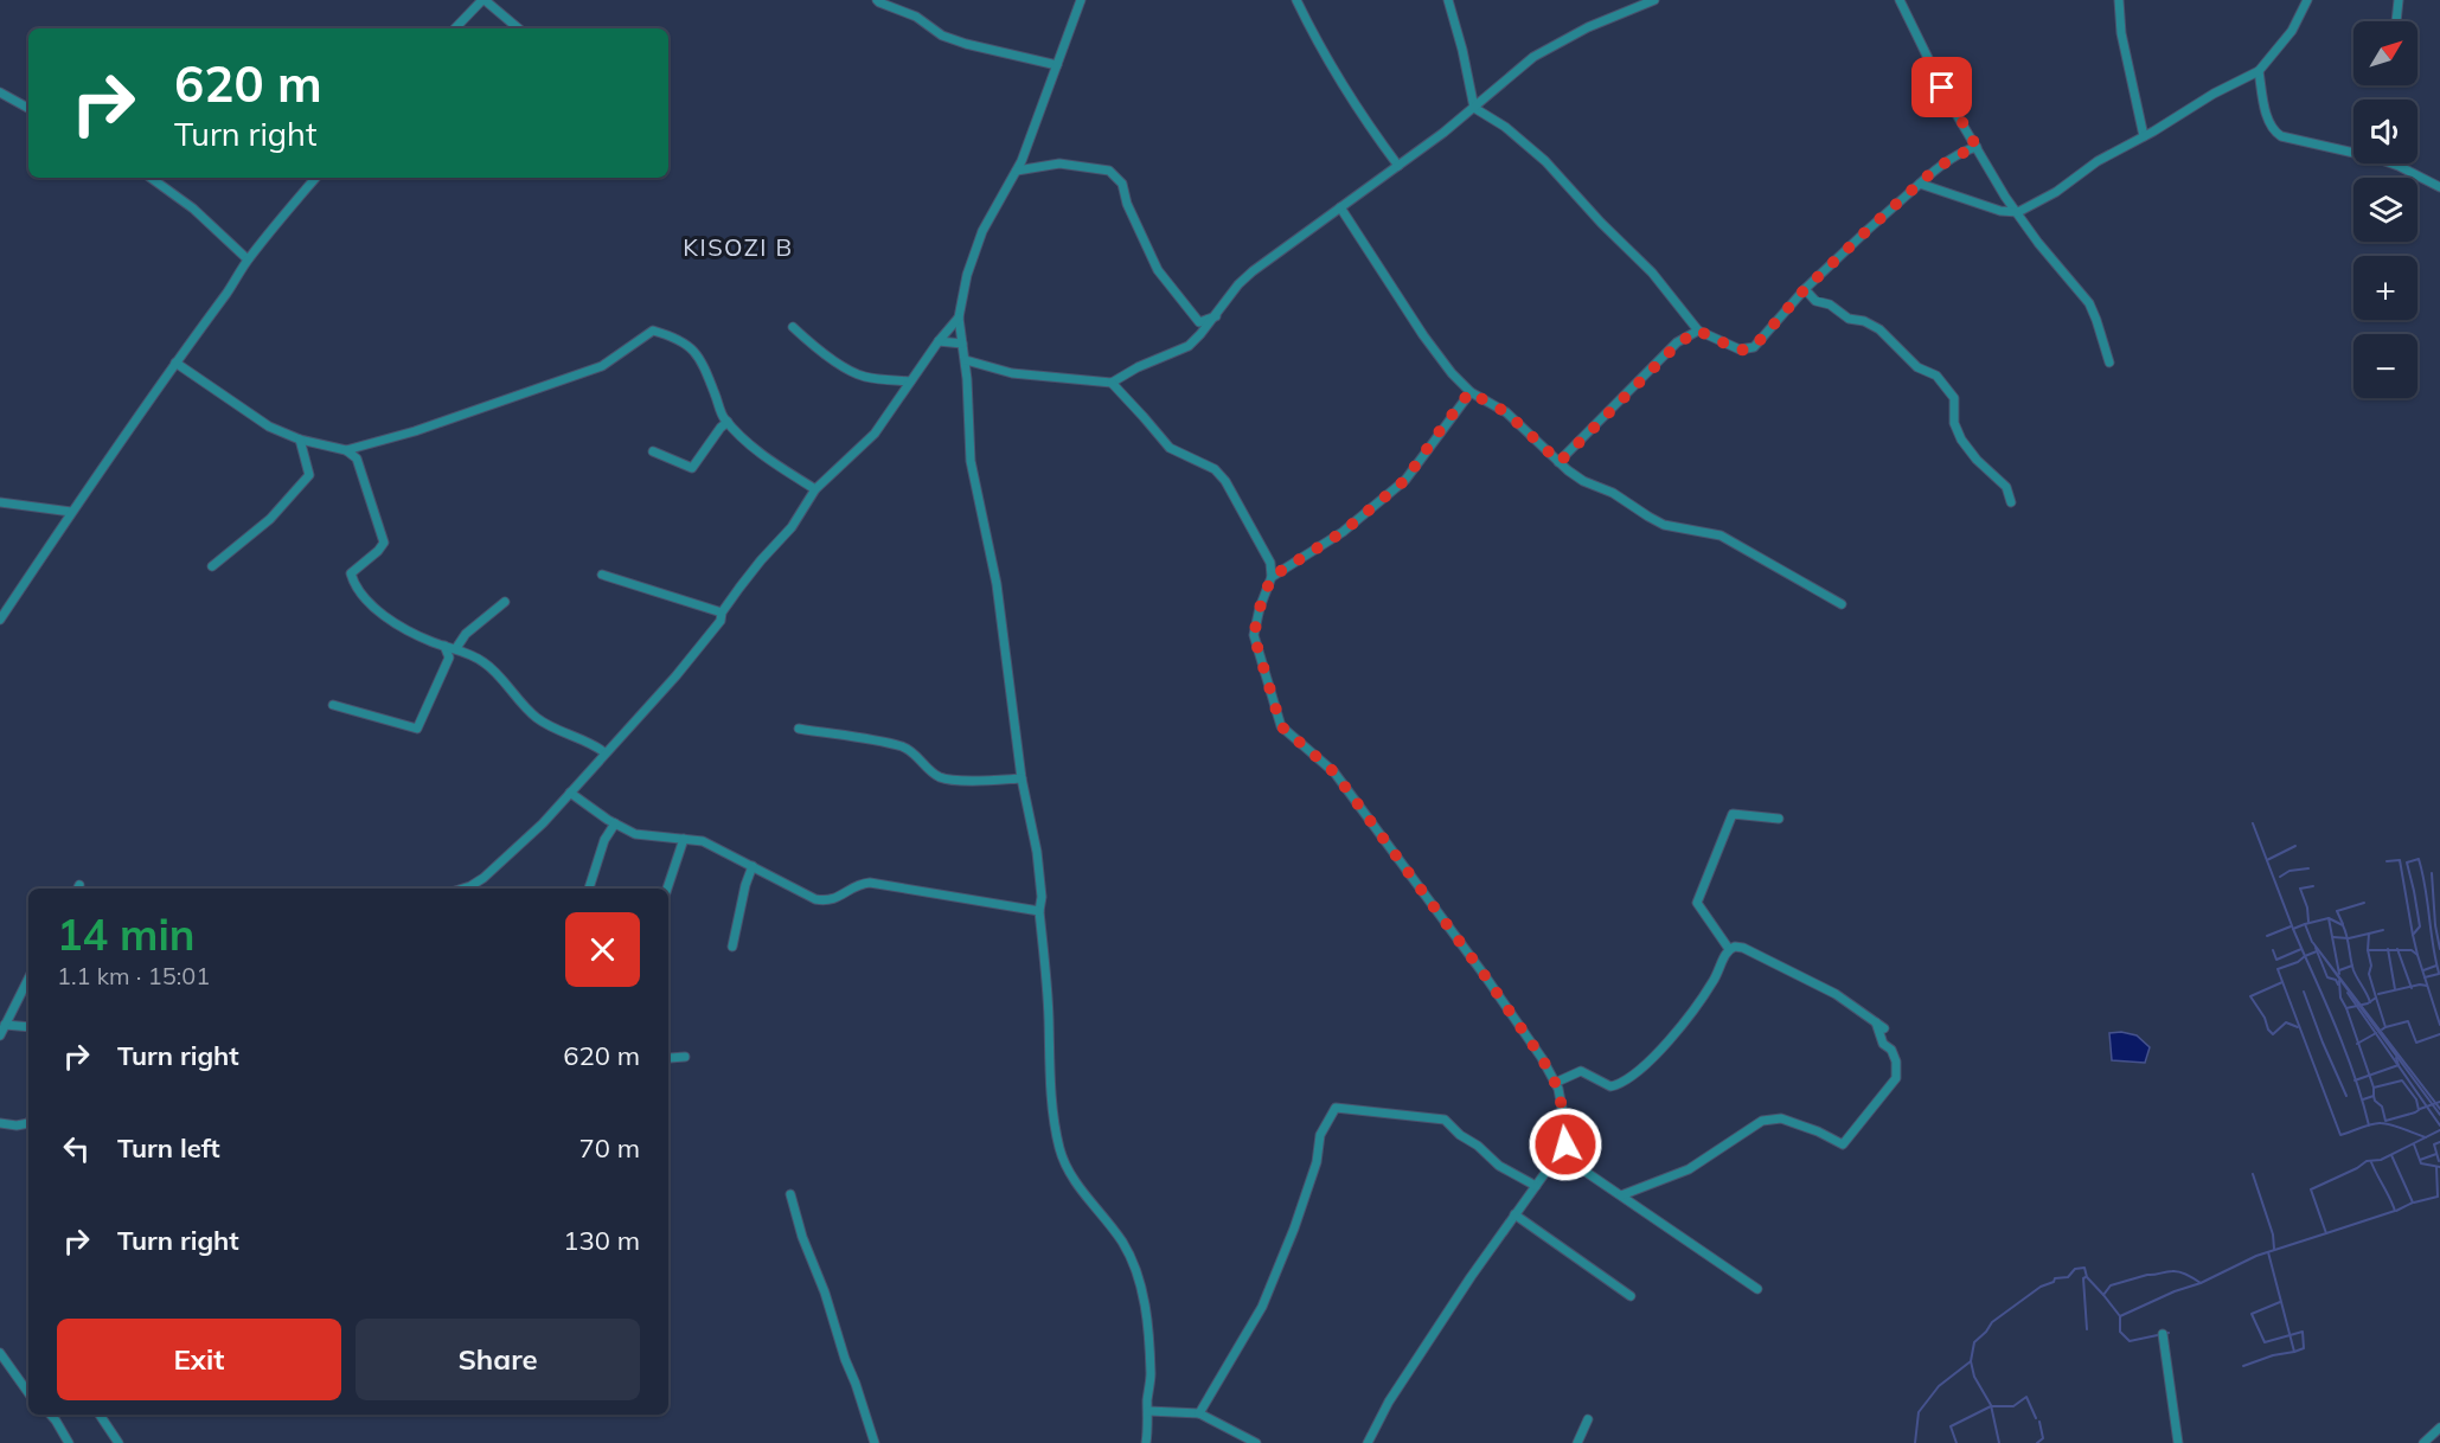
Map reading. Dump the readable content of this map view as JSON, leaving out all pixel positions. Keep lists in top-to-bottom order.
{
  "districts": ["KISOZI B"],
  "north": "top right",
  "page": {
    "map_buttons": ["+", "−"],
    "turn": ["620 m", "Turn right"],
    "heading": ["14 min", "1.1 km · 15:01"],
    "list": [
      {
        "name": "Turn right",
        "value": "620 m"
      },
      {
        "name": "Turn left",
        "value": "70 m"
      },
      {
        "name": "Turn right",
        "value": "130 m"
      }
    ],
    "buttons": ["Exit", "Share"]
  }
}
